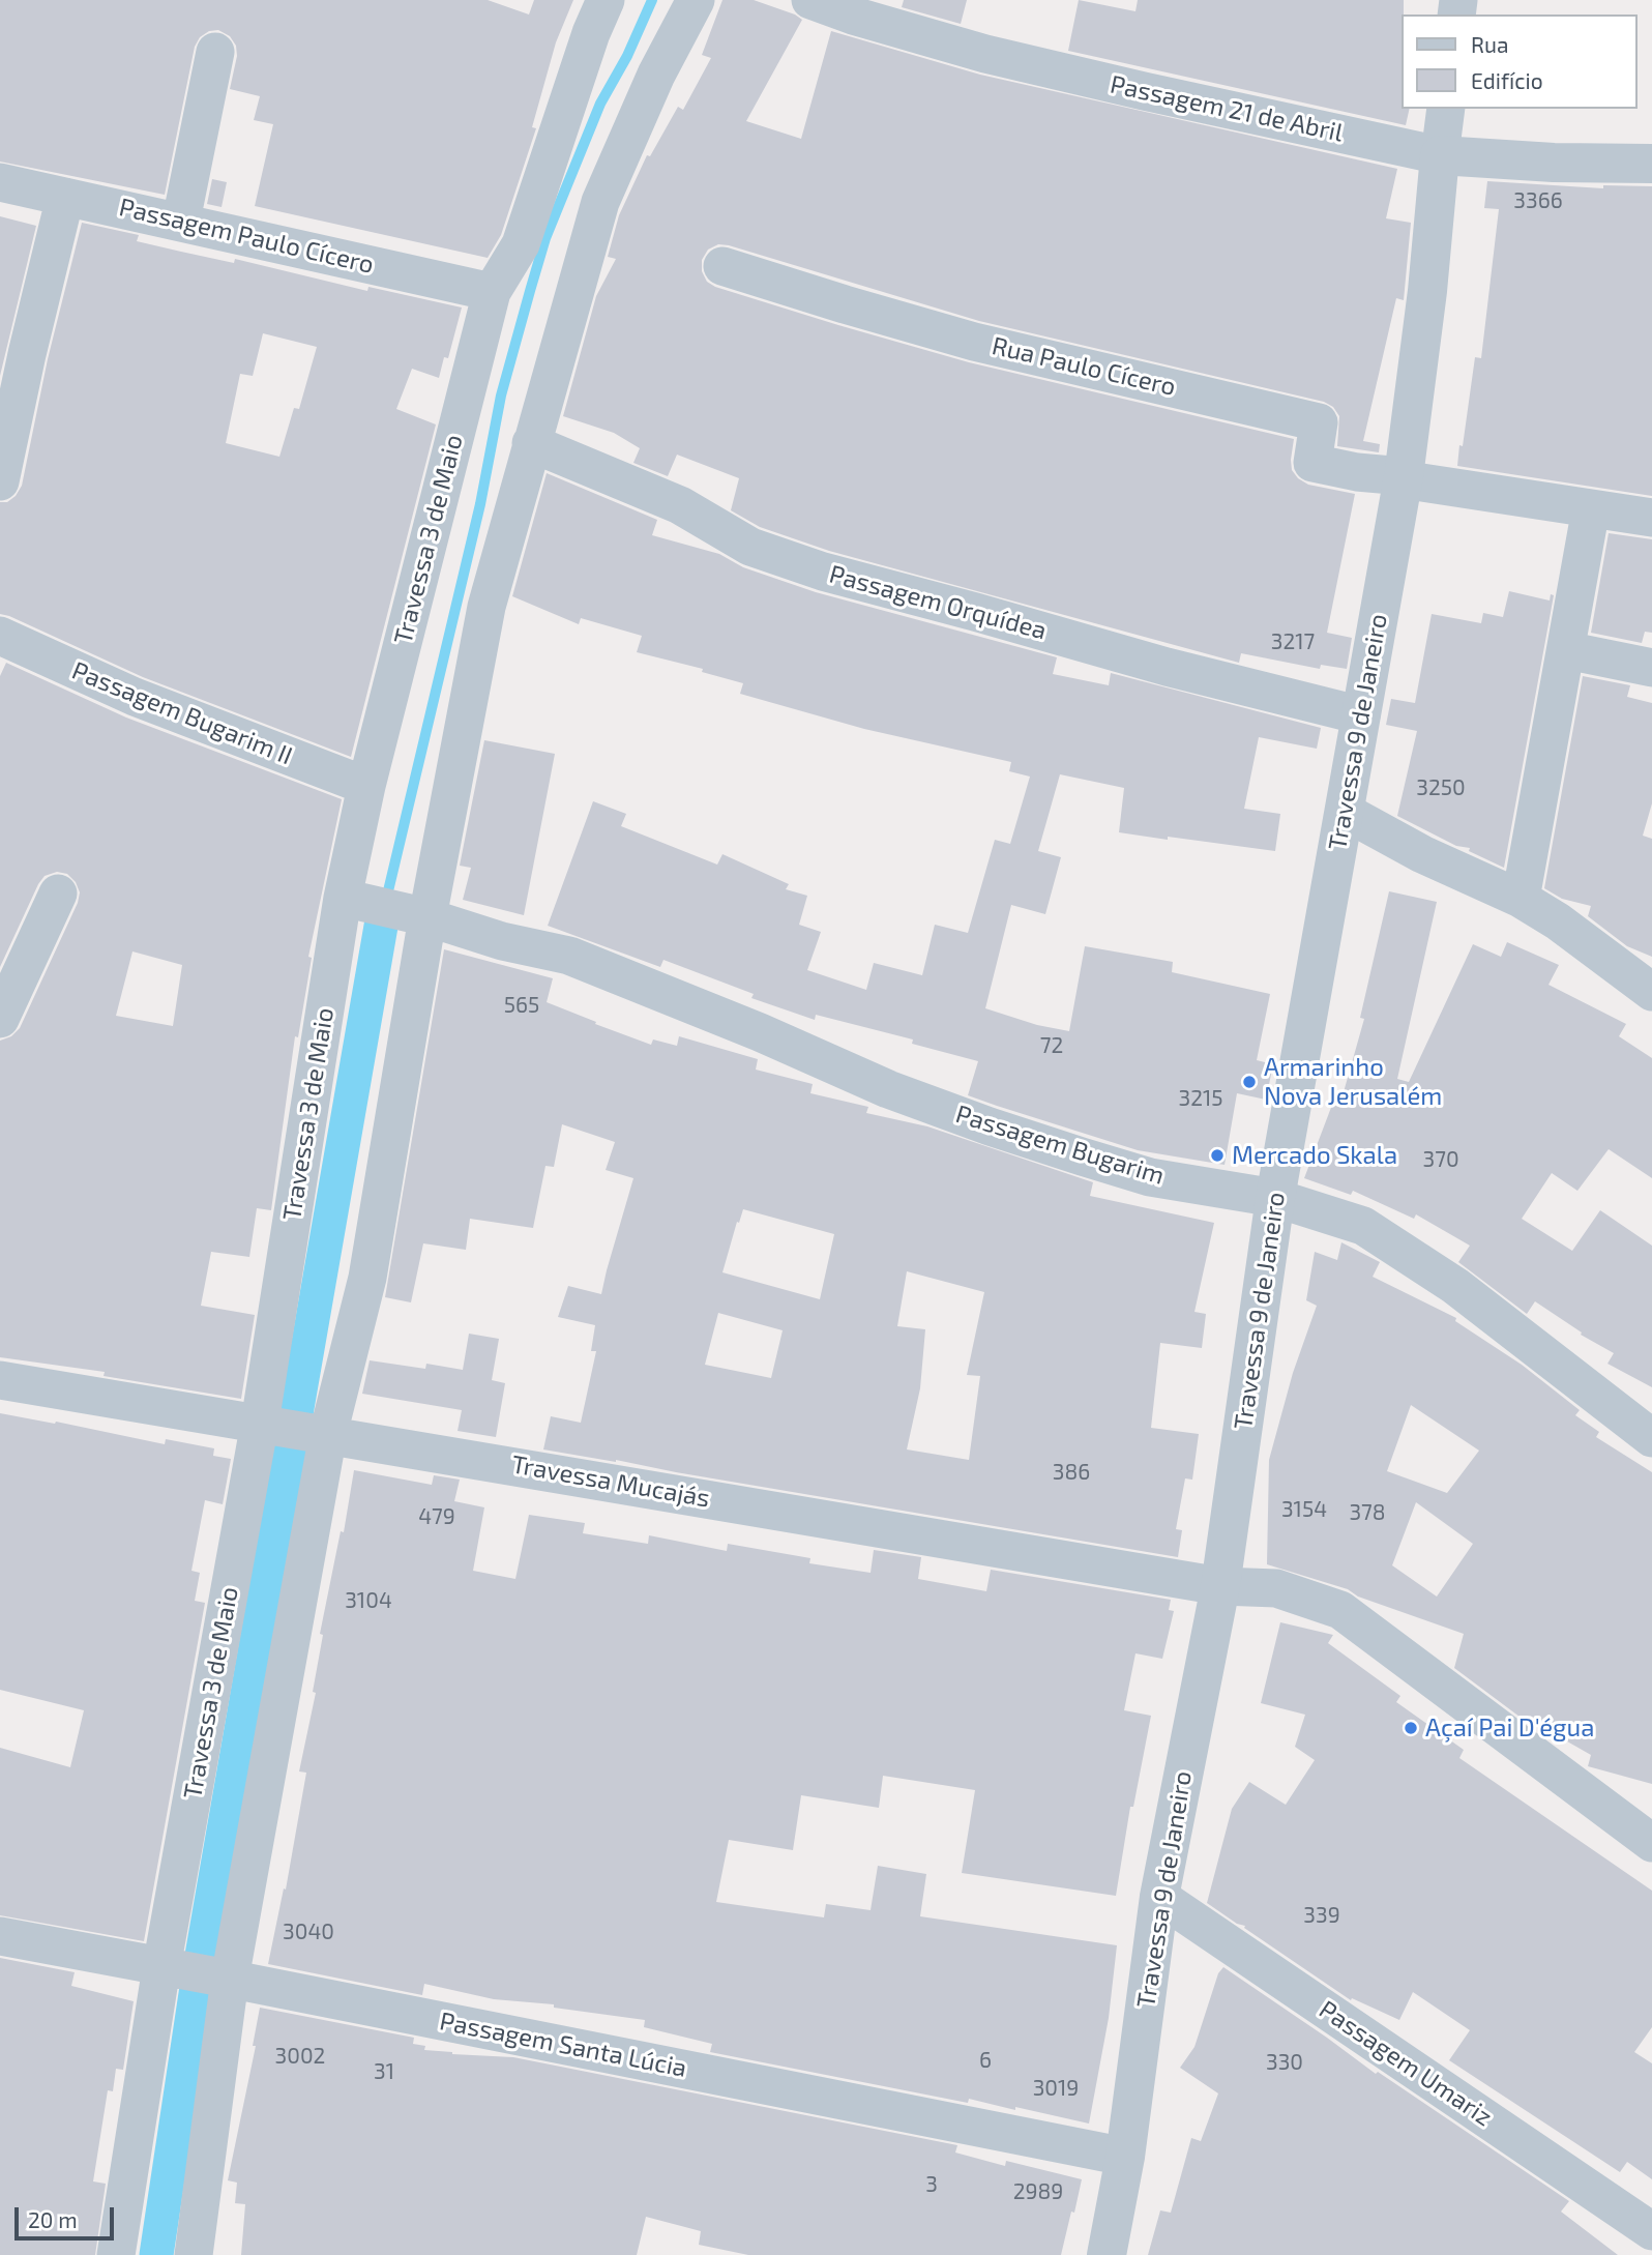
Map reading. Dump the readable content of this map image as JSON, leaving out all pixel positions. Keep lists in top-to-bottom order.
{
  "streets": {
    "street": [
      "Passagem 21 de Abril",
      "Passagem Paulo Cícero",
      "Rua Paulo Cícero",
      "Travessa 3 de Maio",
      "Passagem Orquídea",
      "Passagem Bugarim II",
      "Travessa 9 de Janeiro",
      "Passagem Bugarim",
      "Travessa Mucajás",
      "Passagem Santa Lúcia",
      "Passagem Umariz"
    ]
  },
  "crossings": [
    ["Passagem 21 de Abril", "Travessa 9 de Janeiro"],
    ["Passagem Paulo Cícero", "Travessa 3 de Maio"],
    ["Rua Paulo Cícero", "Travessa 9 de Janeiro"],
    ["Travessa 3 de Maio", "Passagem Bugarim II"],
    ["Travessa 3 de Maio", "Passagem Bugarim"],
    ["Travessa 3 de Maio", "Travessa Mucajás"],
    ["Travessa 3 de Maio", "Passagem Santa Lúcia"],
    ["Passagem Orquídea", "Travessa 9 de Janeiro"],
    ["Travessa 9 de Janeiro", "Passagem Bugarim"],
    ["Travessa 9 de Janeiro", "Travessa Mucajás"],
    ["Travessa 9 de Janeiro", "Passagem Santa Lúcia"],
    ["Travessa 9 de Janeiro", "Passagem Umariz"]
  ],
  "places": ["Armarinho Nova Jerusalém", "Mercado Skala", "Açaí Pai D'égua"],
  "house_numbers": [
    "3366",
    "3217",
    "3250",
    "565",
    "72",
    "3215",
    "370",
    "386",
    "3154",
    "378",
    "479",
    "3104",
    "339",
    "3040",
    "3002",
    "6",
    "330",
    "31",
    "3019",
    "3",
    "2989"
  ],
  "legend": ["Rua", "Edifício"],
  "scale_bar": "20 m"
}
